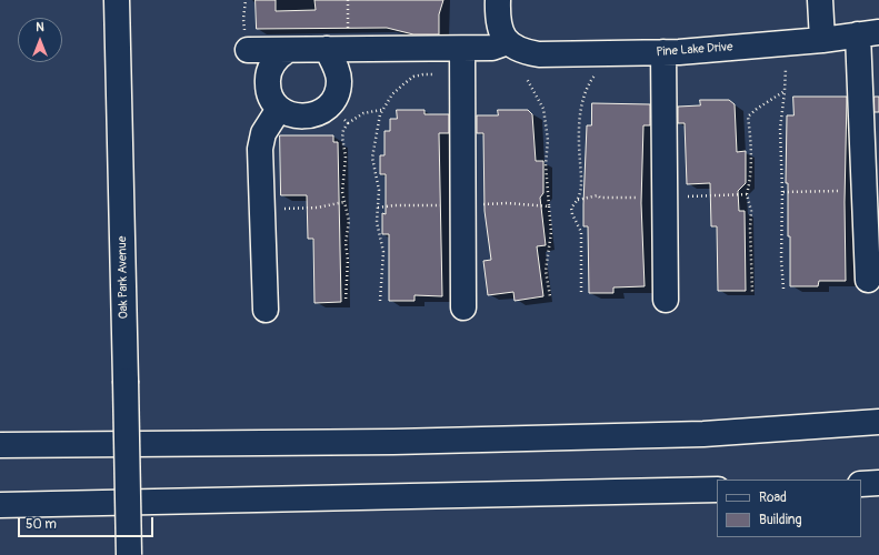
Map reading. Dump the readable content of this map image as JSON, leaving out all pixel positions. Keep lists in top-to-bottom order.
{
  "streets": {
    "main road": ["Pine Lake Drive", "Oak Park Avenue"]
  },
  "legend": ["Road", "Building"],
  "scale_bar": "50 m",
  "north": "top"
}
